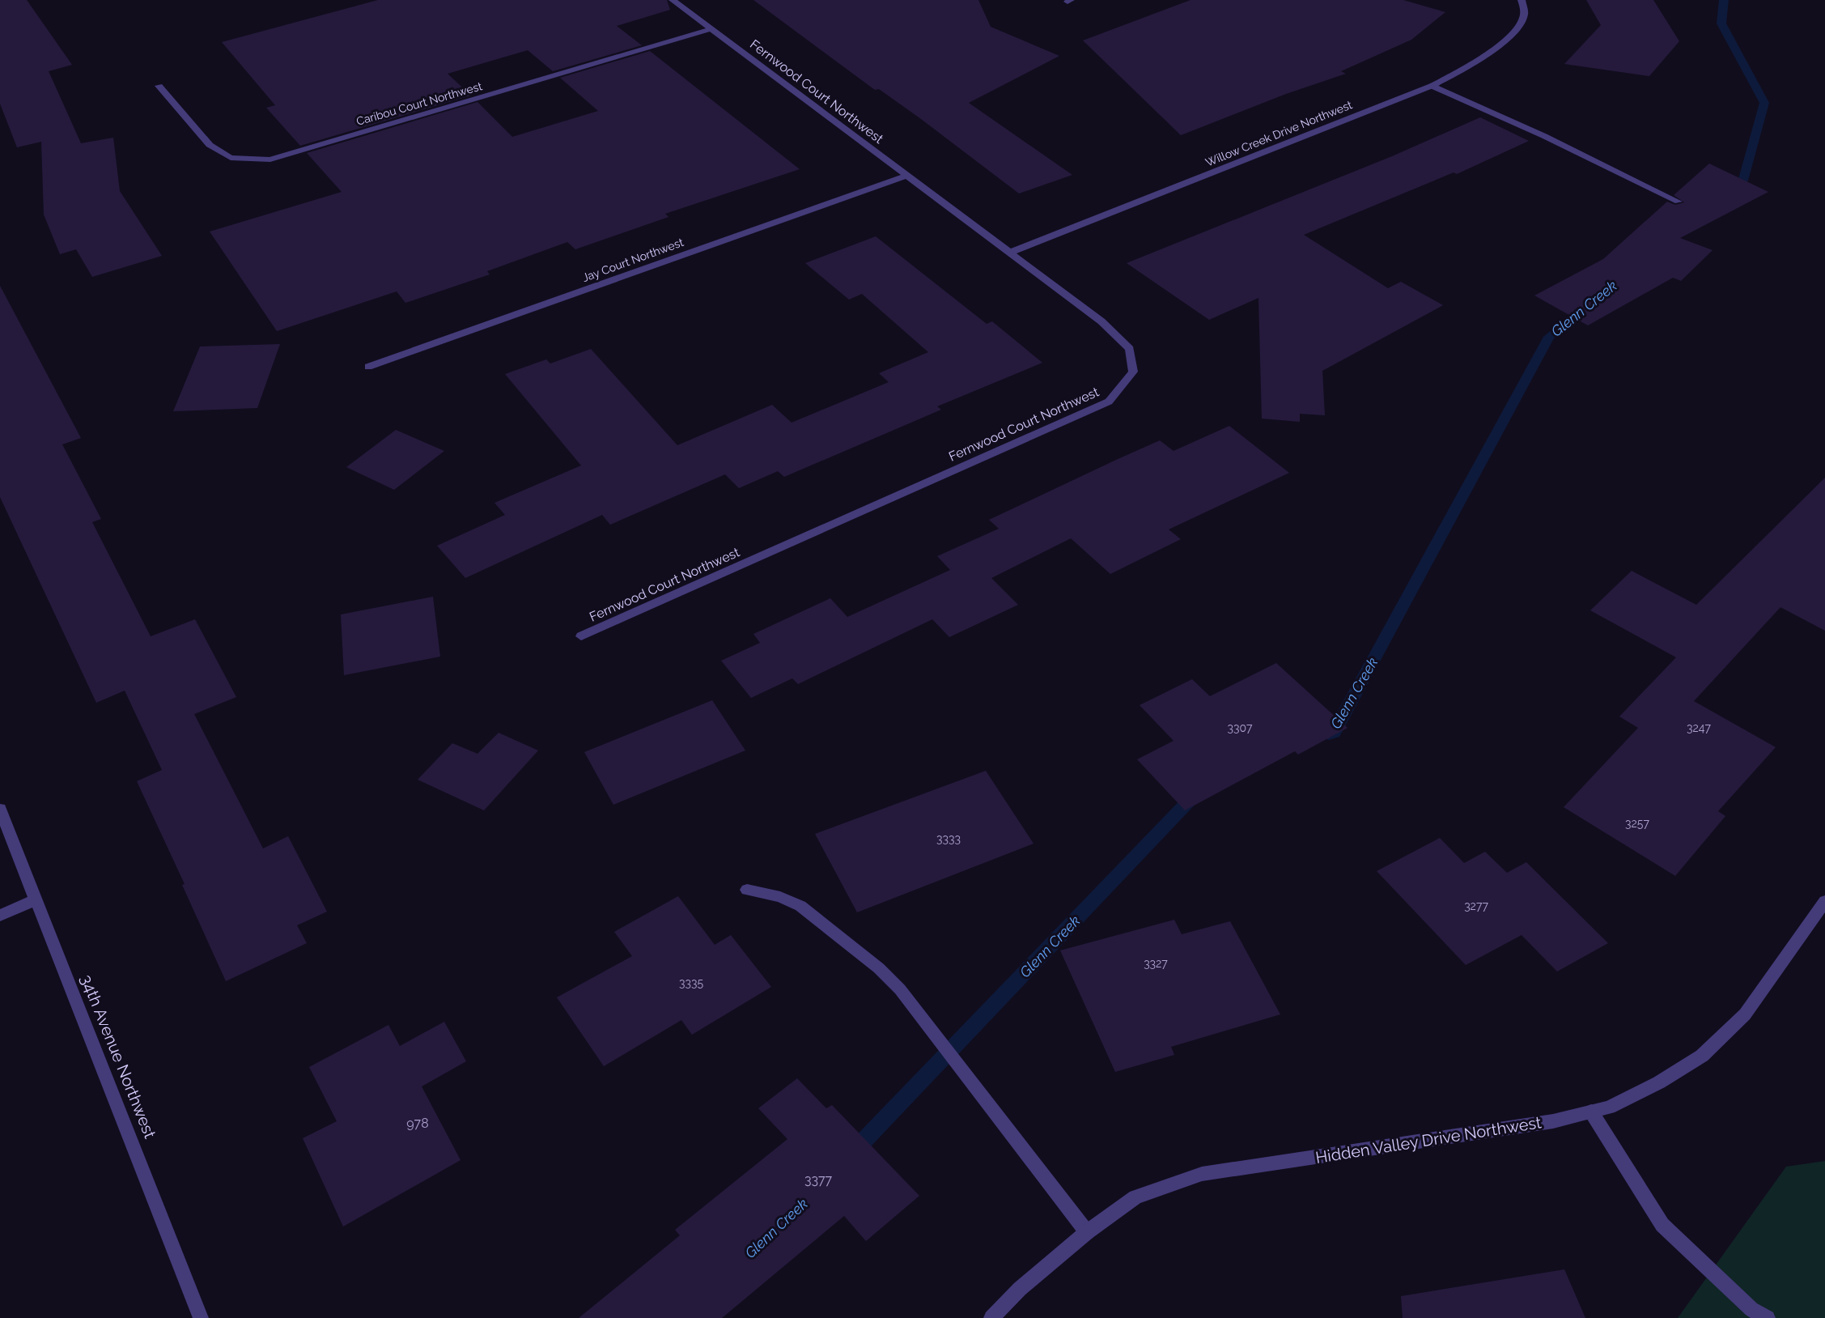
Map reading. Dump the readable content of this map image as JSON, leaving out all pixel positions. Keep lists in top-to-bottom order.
{
  "streets": {
    "street": [
      "Fernwood Court Northwest",
      "Caribou Court Northwest",
      "Willow Creek Drive Northwest",
      "Jay Court Northwest",
      "34th Avenue Northwest",
      "Hidden Valley Drive Northwest"
    ]
  },
  "crossings": [
    ["Fernwood Court Northwest", "Caribou Court Northwest"],
    ["Fernwood Court Northwest", "Willow Creek Drive Northwest"],
    ["Fernwood Court Northwest", "Jay Court Northwest"]
  ],
  "water": ["Glenn Creek"],
  "house_numbers": [
    "3307",
    "3247",
    "3257",
    "3333",
    "3277",
    "3327",
    "3335",
    "978",
    "3377"
  ]
}
